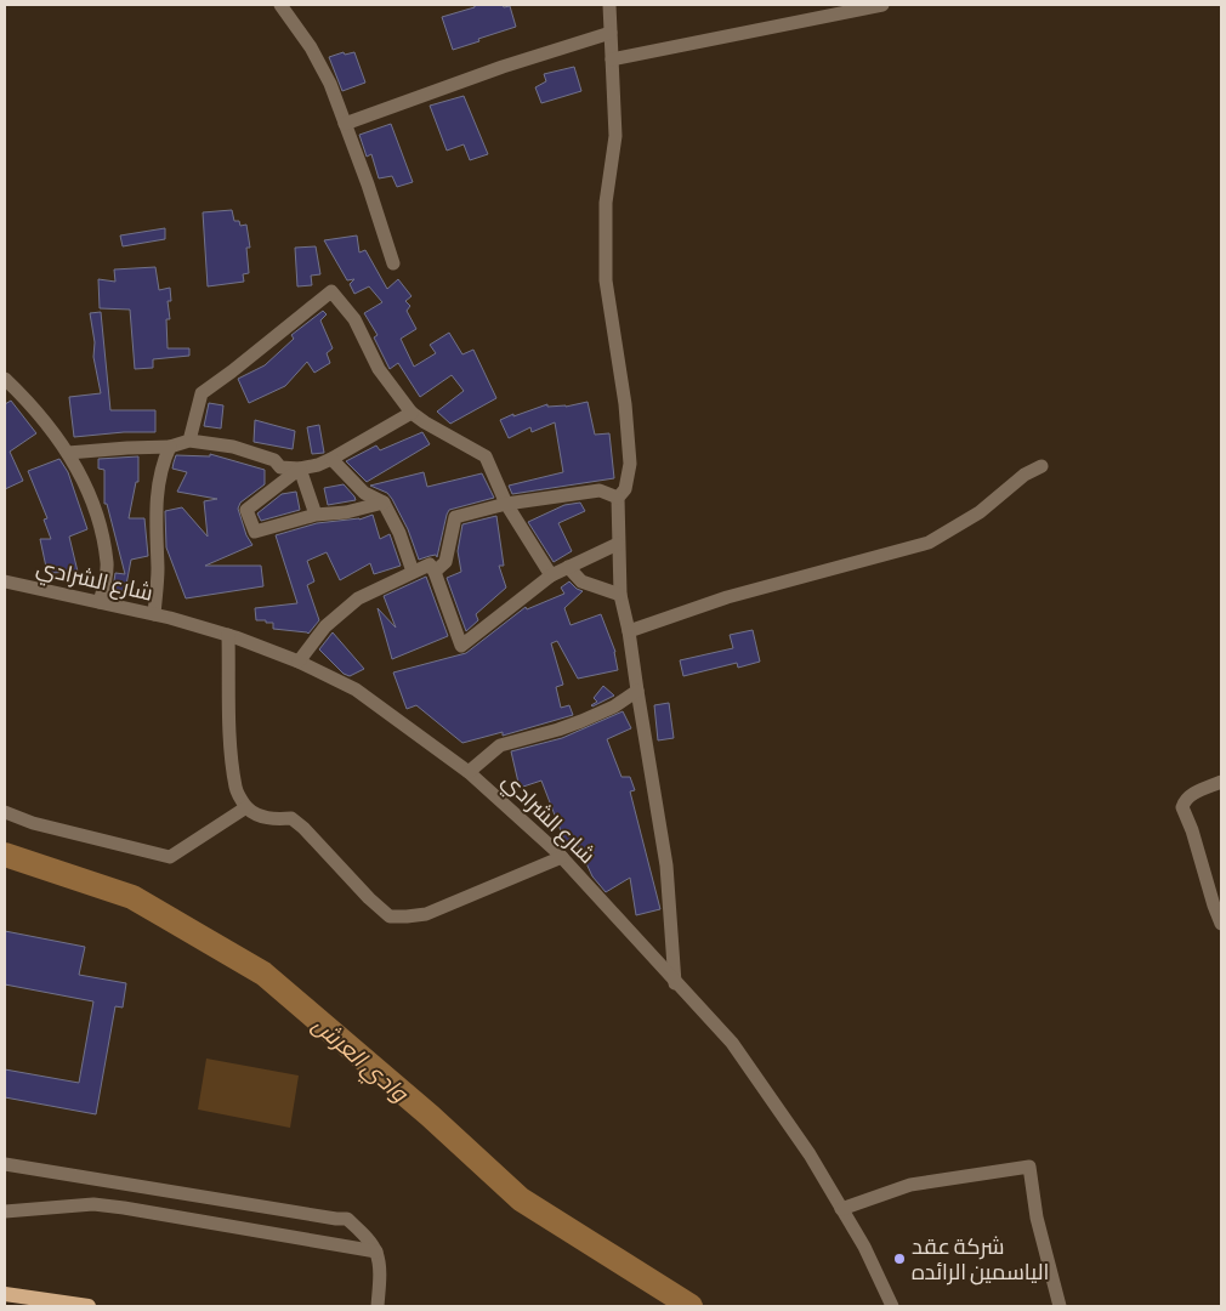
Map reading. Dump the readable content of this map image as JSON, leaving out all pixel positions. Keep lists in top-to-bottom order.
{
  "streets": {
    "street": ["شارع الشرادي"]
  },
  "water": ["وادي العرش"],
  "places": ["شرکة عقد الیاسمین الرائدہ"]
}
